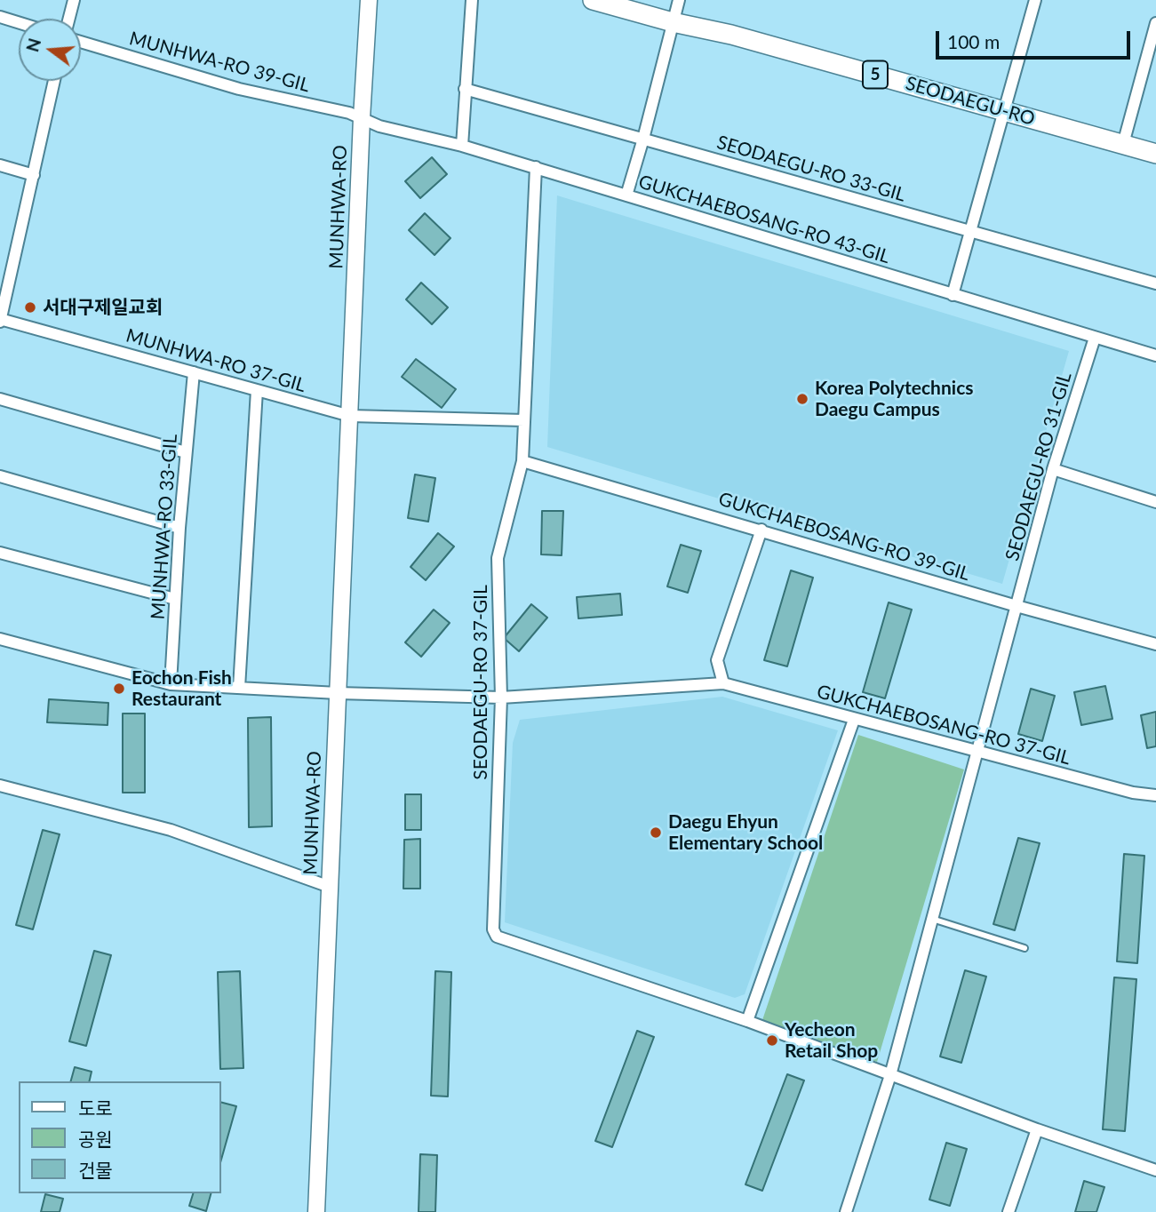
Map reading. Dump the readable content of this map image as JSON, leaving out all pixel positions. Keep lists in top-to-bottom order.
{
  "streets": {
    "main road": ["5", "SEODAEGU-RO", "MUNHWA-RO"],
    "street": [
      "MUNHWA-RO 39-GIL",
      "SEODAEGU-RO 33-GIL",
      "GUKCHAEBOSANG-RO 43-GIL",
      "MUNHWA-RO 37-GIL",
      "SEODAEGU-RO 31-GIL",
      "MUNHWA-RO 33-GIL",
      "GUKCHAEBOSANG-RO 39-GIL",
      "SEODAEGU-RO 37-GIL",
      "GUKCHAEBOSANG-RO 37-GIL"
    ]
  },
  "crossings": [
    ["MUNHWA-RO 39-GIL", "MUNHWA-RO"],
    ["MUNHWA-RO 39-GIL", "GUKCHAEBOSANG-RO 43-GIL"],
    ["MUNHWA-RO", "GUKCHAEBOSANG-RO 43-GIL"],
    ["MUNHWA-RO", "MUNHWA-RO 37-GIL"],
    ["MUNHWA-RO", "GUKCHAEBOSANG-RO 37-GIL"],
    ["GUKCHAEBOSANG-RO 43-GIL", "SEODAEGU-RO 31-GIL"],
    ["GUKCHAEBOSANG-RO 43-GIL", "SEODAEGU-RO 37-GIL"],
    ["MUNHWA-RO 37-GIL", "MUNHWA-RO 33-GIL"],
    ["SEODAEGU-RO 31-GIL", "GUKCHAEBOSANG-RO 39-GIL"],
    ["SEODAEGU-RO 31-GIL", "GUKCHAEBOSANG-RO 37-GIL"],
    ["GUKCHAEBOSANG-RO 39-GIL", "SEODAEGU-RO 37-GIL"],
    ["SEODAEGU-RO 37-GIL", "GUKCHAEBOSANG-RO 37-GIL"]
  ],
  "places": [
    "서대구제일교회",
    "Korea Polytechnics Daegu Campus",
    "Eochon Fish Restaurant",
    "Daegu Ehyun Elementary School",
    "Yecheon Retail Shop"
  ],
  "legend": ["도로", "공원", "건물"],
  "scale_bar": "100 m",
  "north": "left"
}
